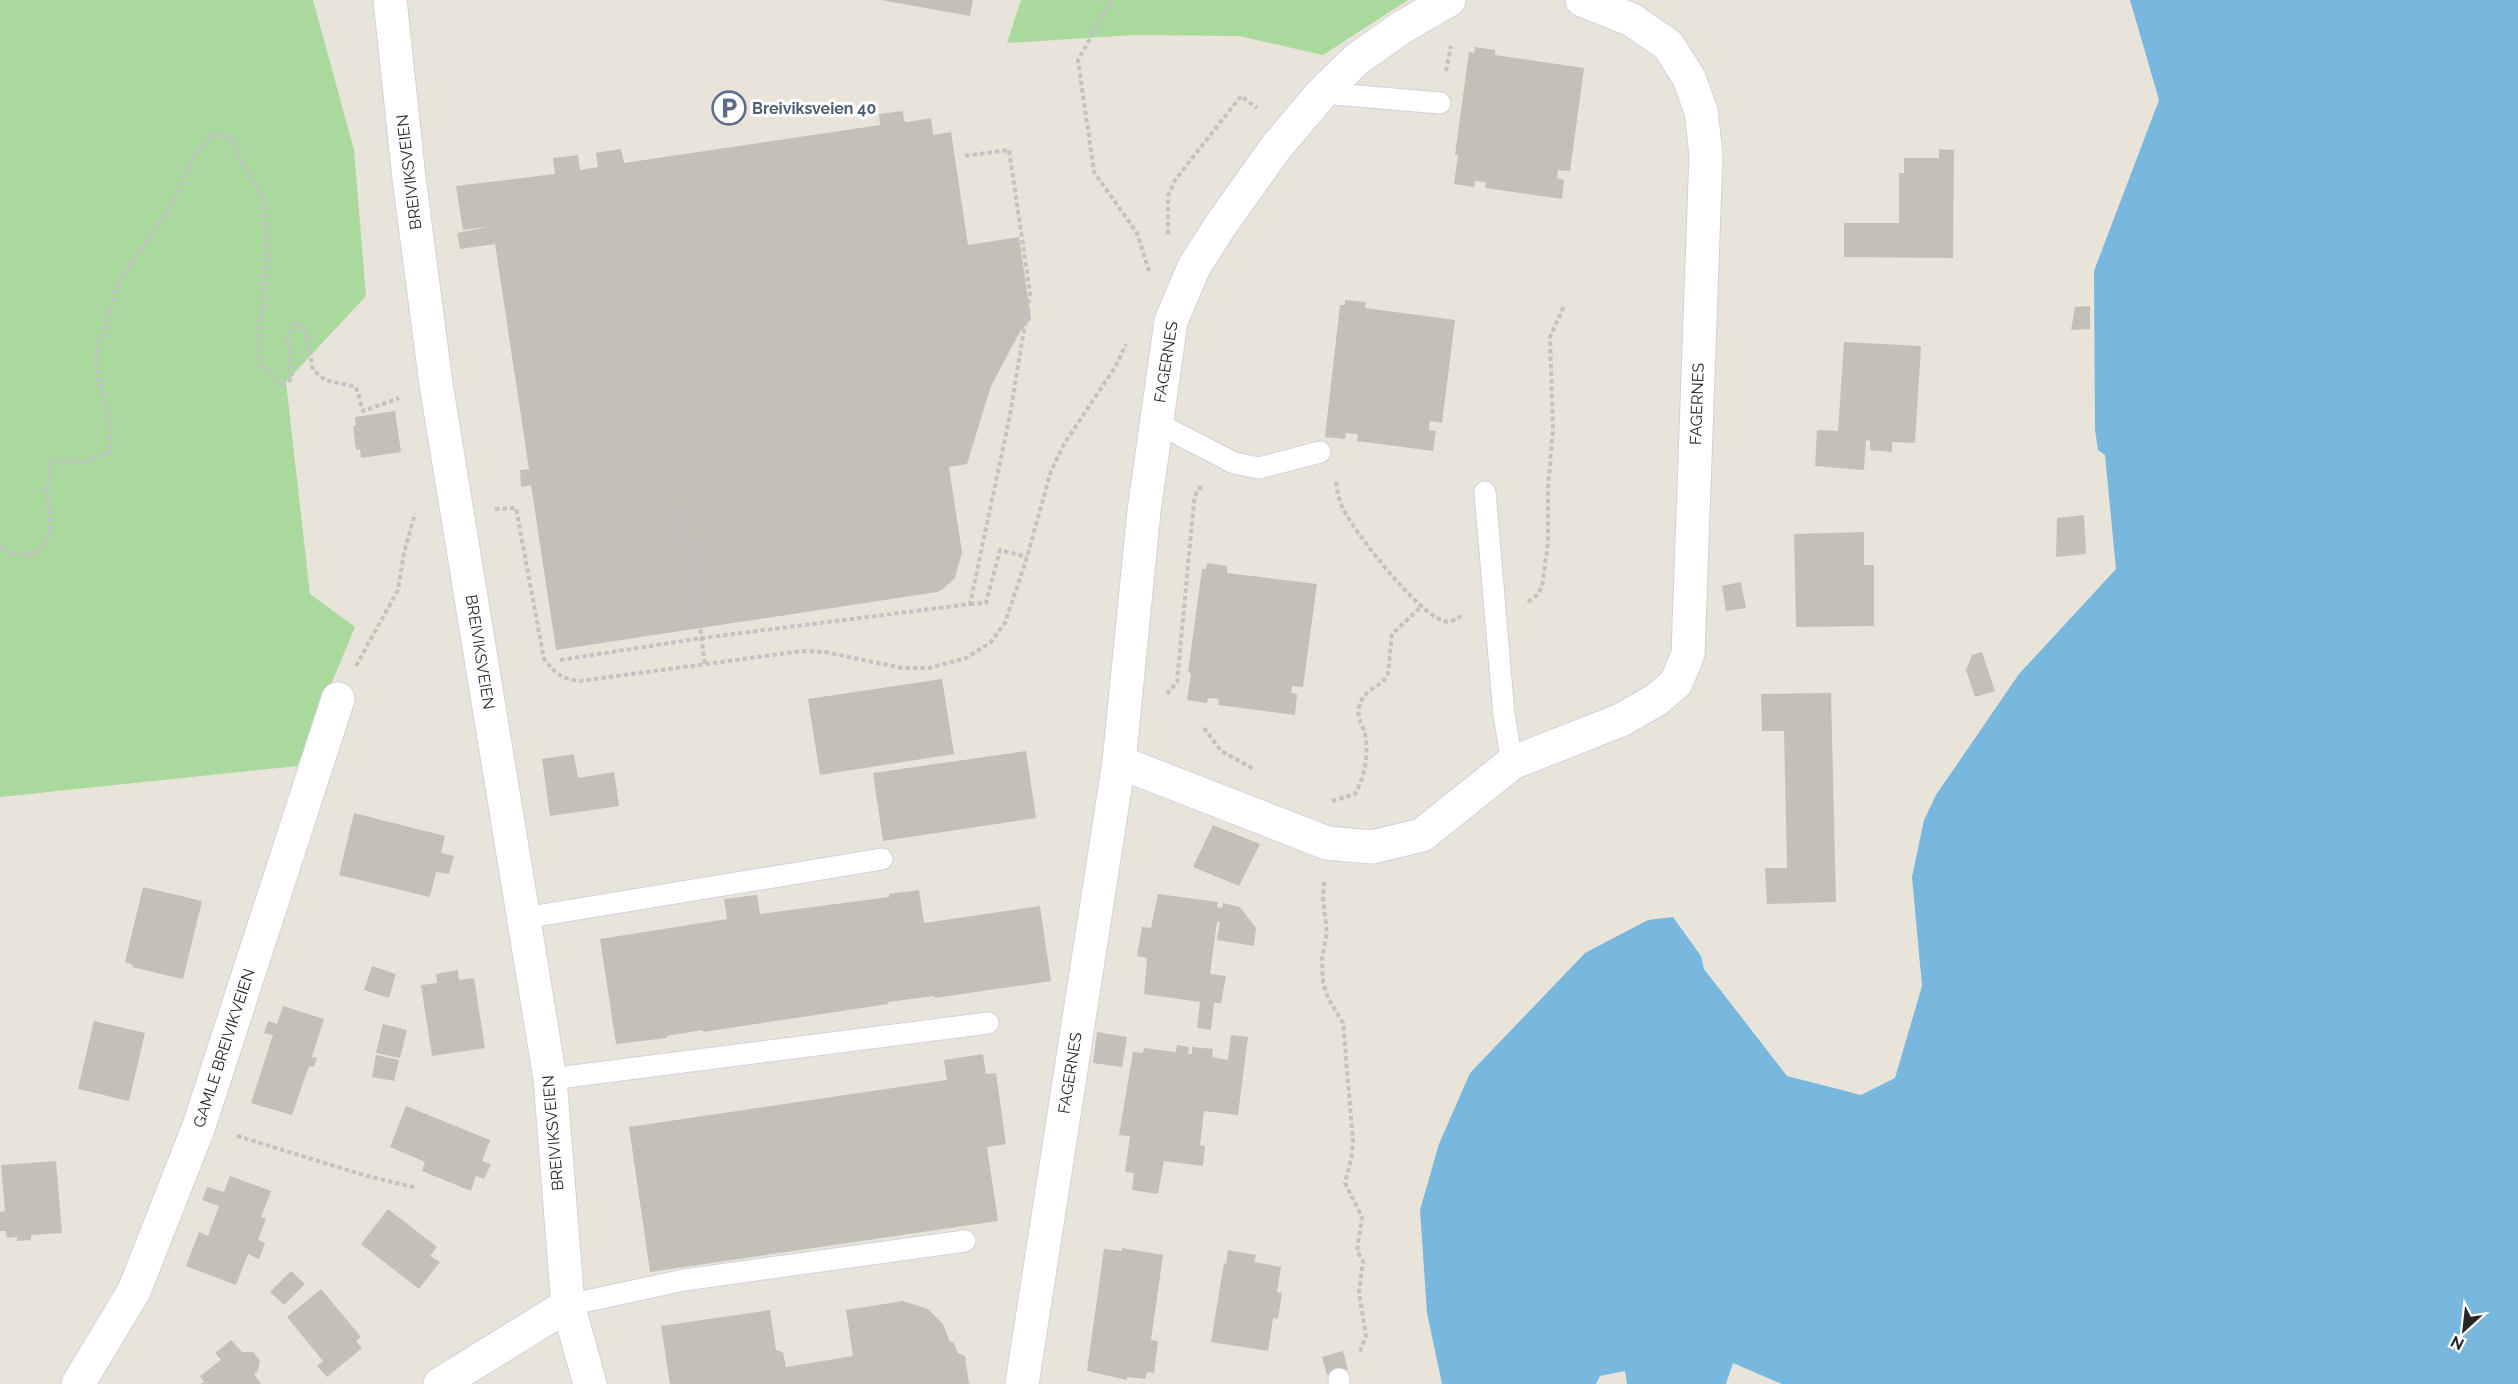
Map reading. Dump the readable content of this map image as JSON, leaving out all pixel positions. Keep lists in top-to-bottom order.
{
  "streets": {
    "street": ["BREIVIKSVEIEN", "FAGERNES", "GAMLE BREIVIKVEIEN"]
  },
  "places": {
    "parking": ["Breiviksveien 40"]
  },
  "north": "bottom left"
}
